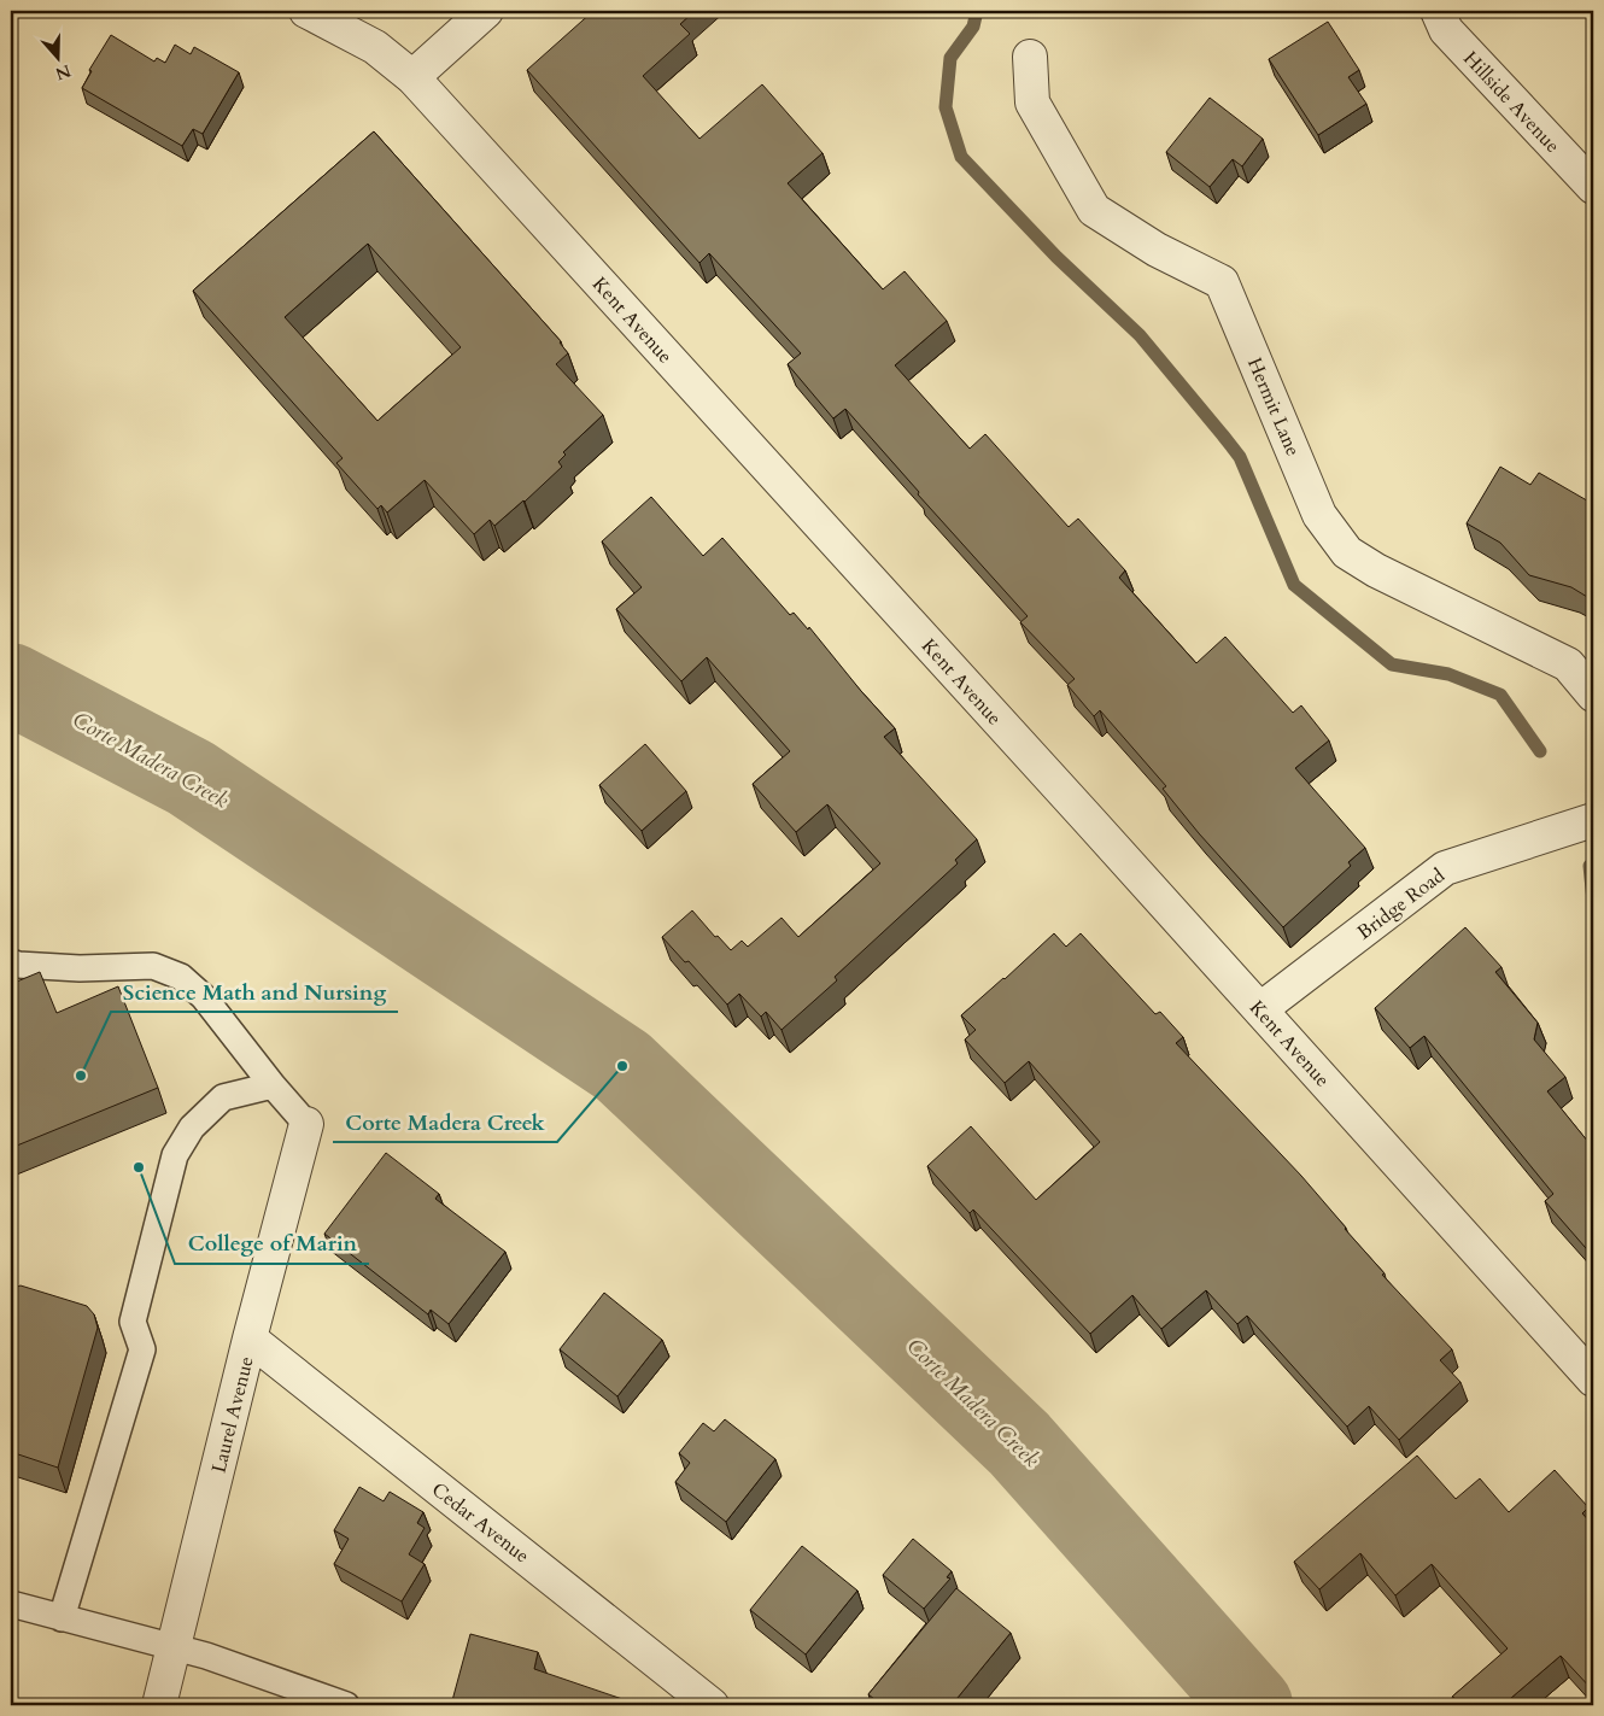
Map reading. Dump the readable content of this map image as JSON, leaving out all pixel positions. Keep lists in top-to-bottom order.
{
  "streets": {
    "street": [
      "Hillside Avenue",
      "Kent Avenue",
      "Hermit Lane",
      "Bridge Road",
      "Laurel Avenue",
      "Cedar Avenue"
    ]
  },
  "crossings": [
    ["Kent Avenue", "Bridge Road"],
    ["Laurel Avenue", "Cedar Avenue"]
  ],
  "water": ["Corte Madera Creek"],
  "places": ["Corte Madera Creek", "Science Math and Nursing", "College of Marin"],
  "north": "bottom"
}
